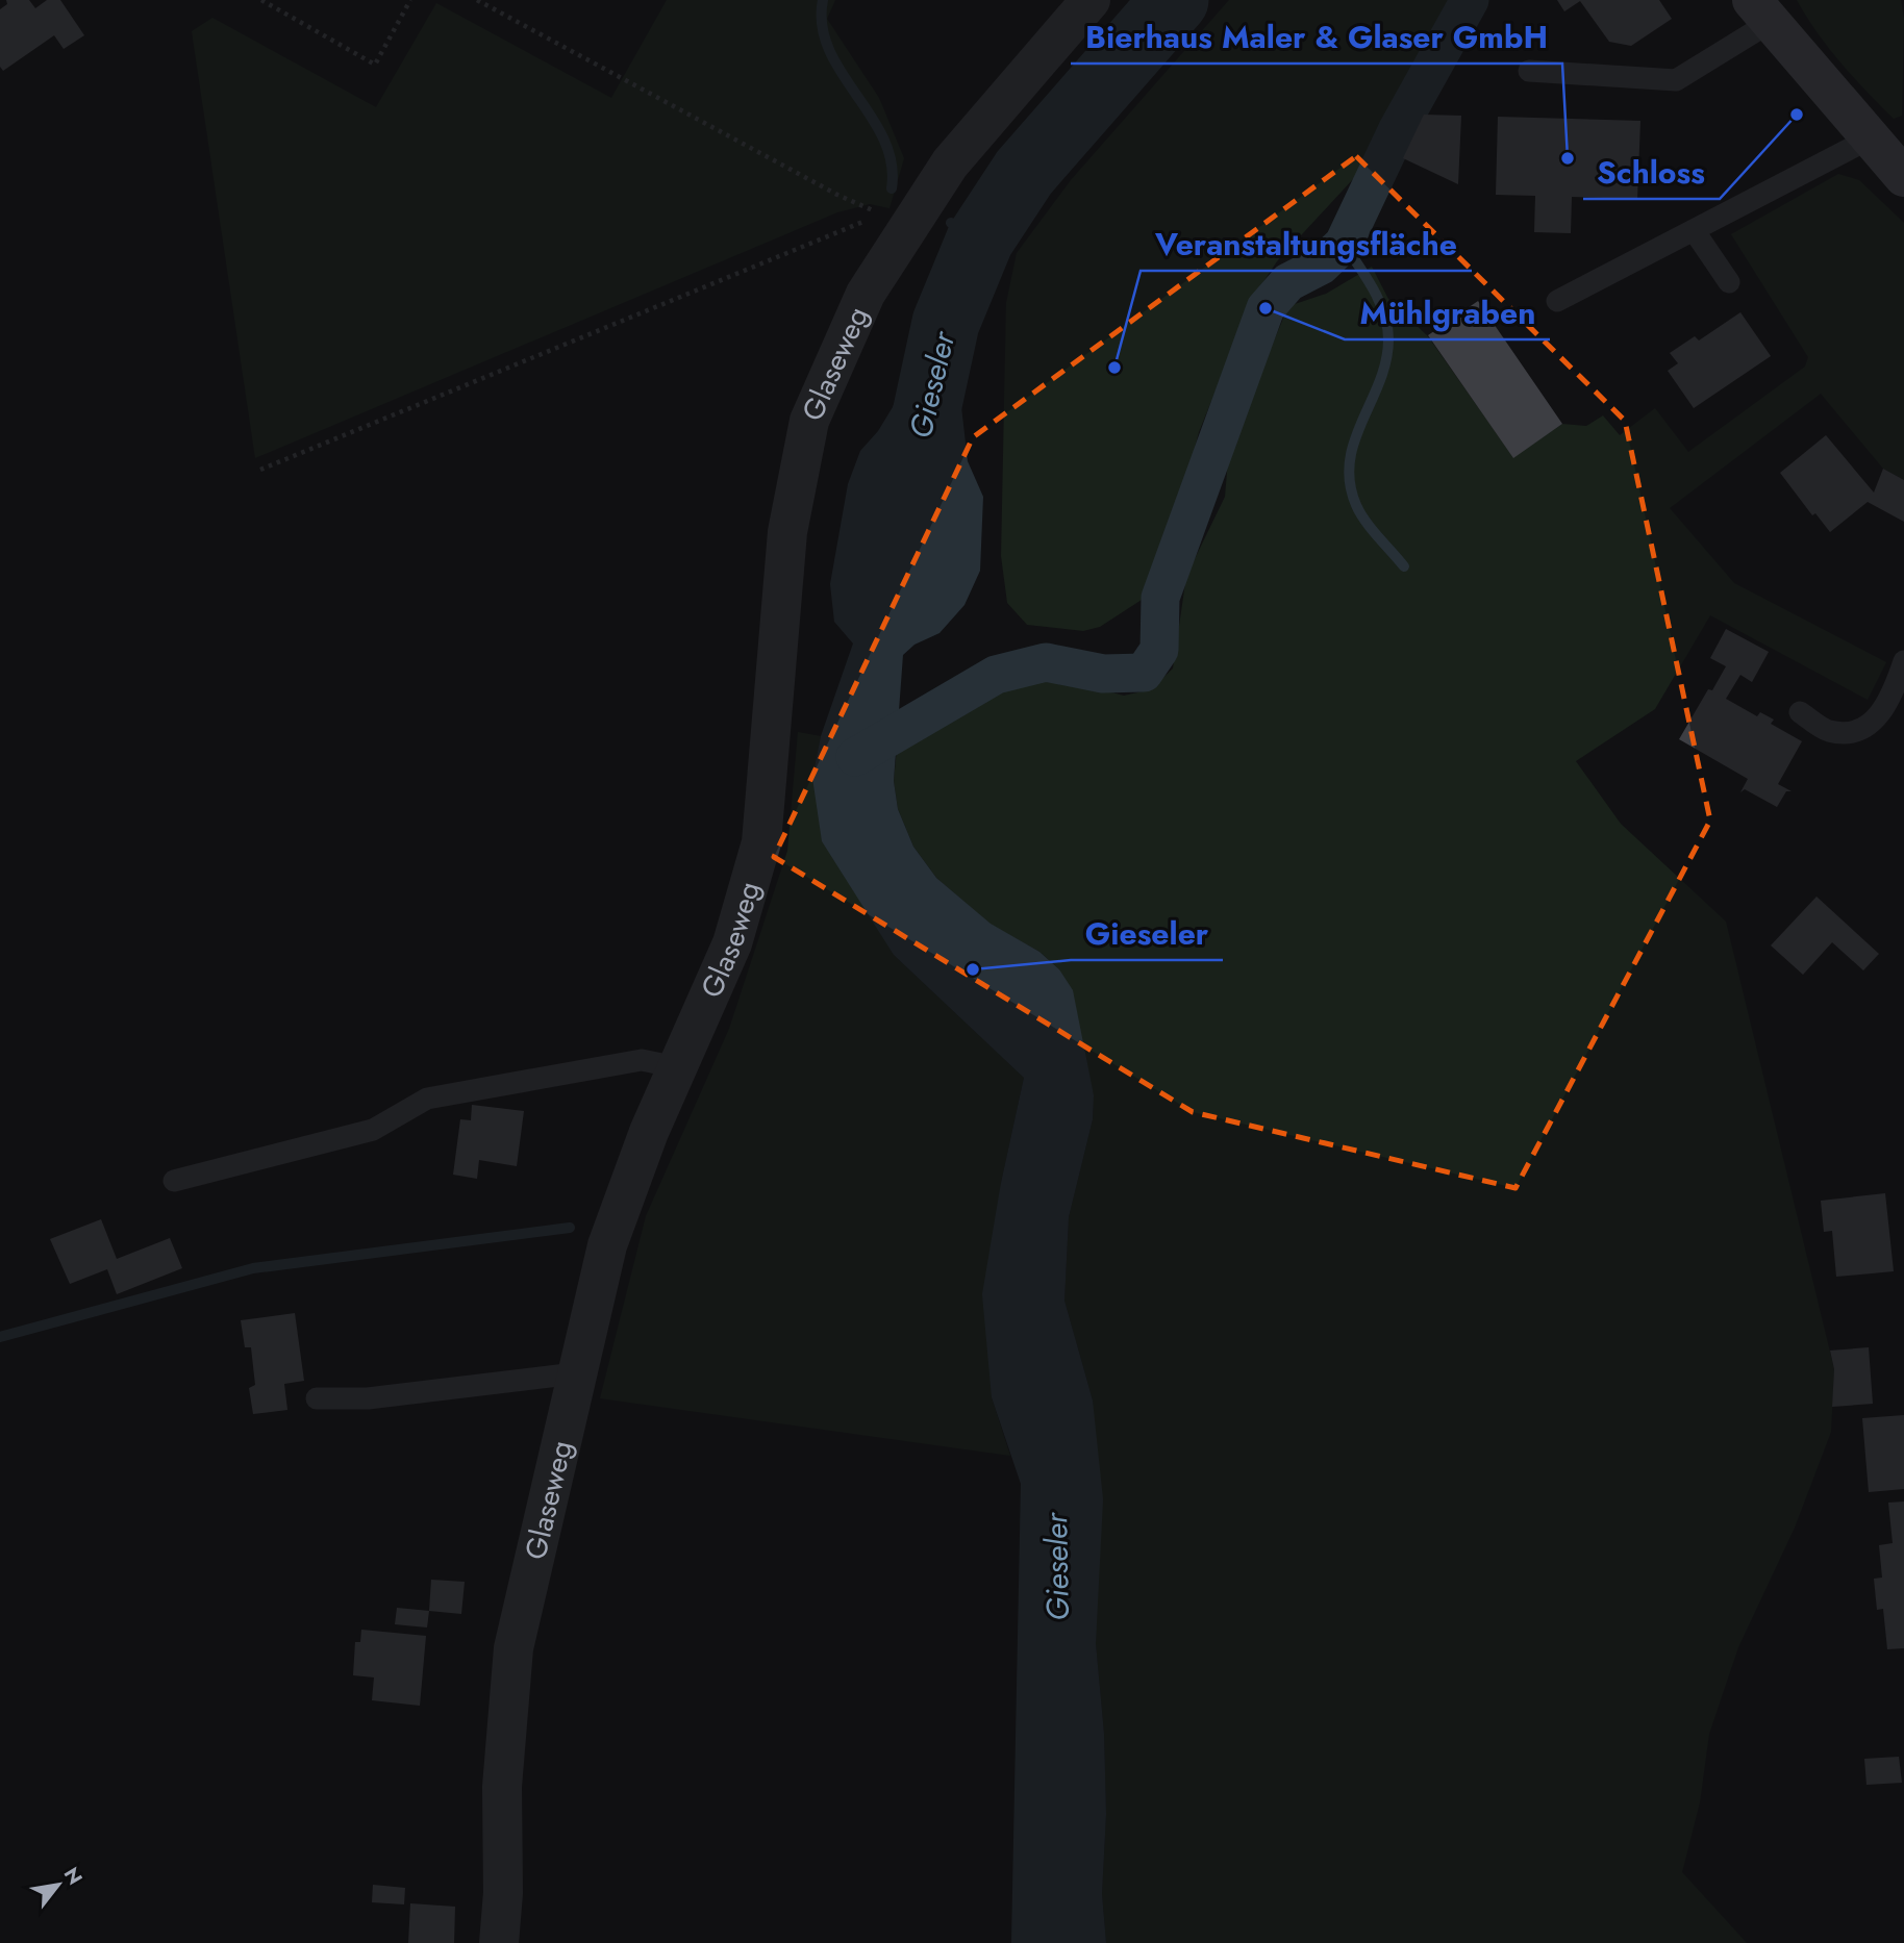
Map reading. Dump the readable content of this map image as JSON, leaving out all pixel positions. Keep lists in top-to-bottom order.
{
  "streets": {
    "street": ["Glaseweg"]
  },
  "water": ["Gieseler"],
  "places": [
    "Schloss",
    "Bierhaus Maler & Glaser GmbH",
    "Mühlgraben",
    "Veranstaltungsfläche",
    "Gieseler"
  ],
  "north": "top right"
}
